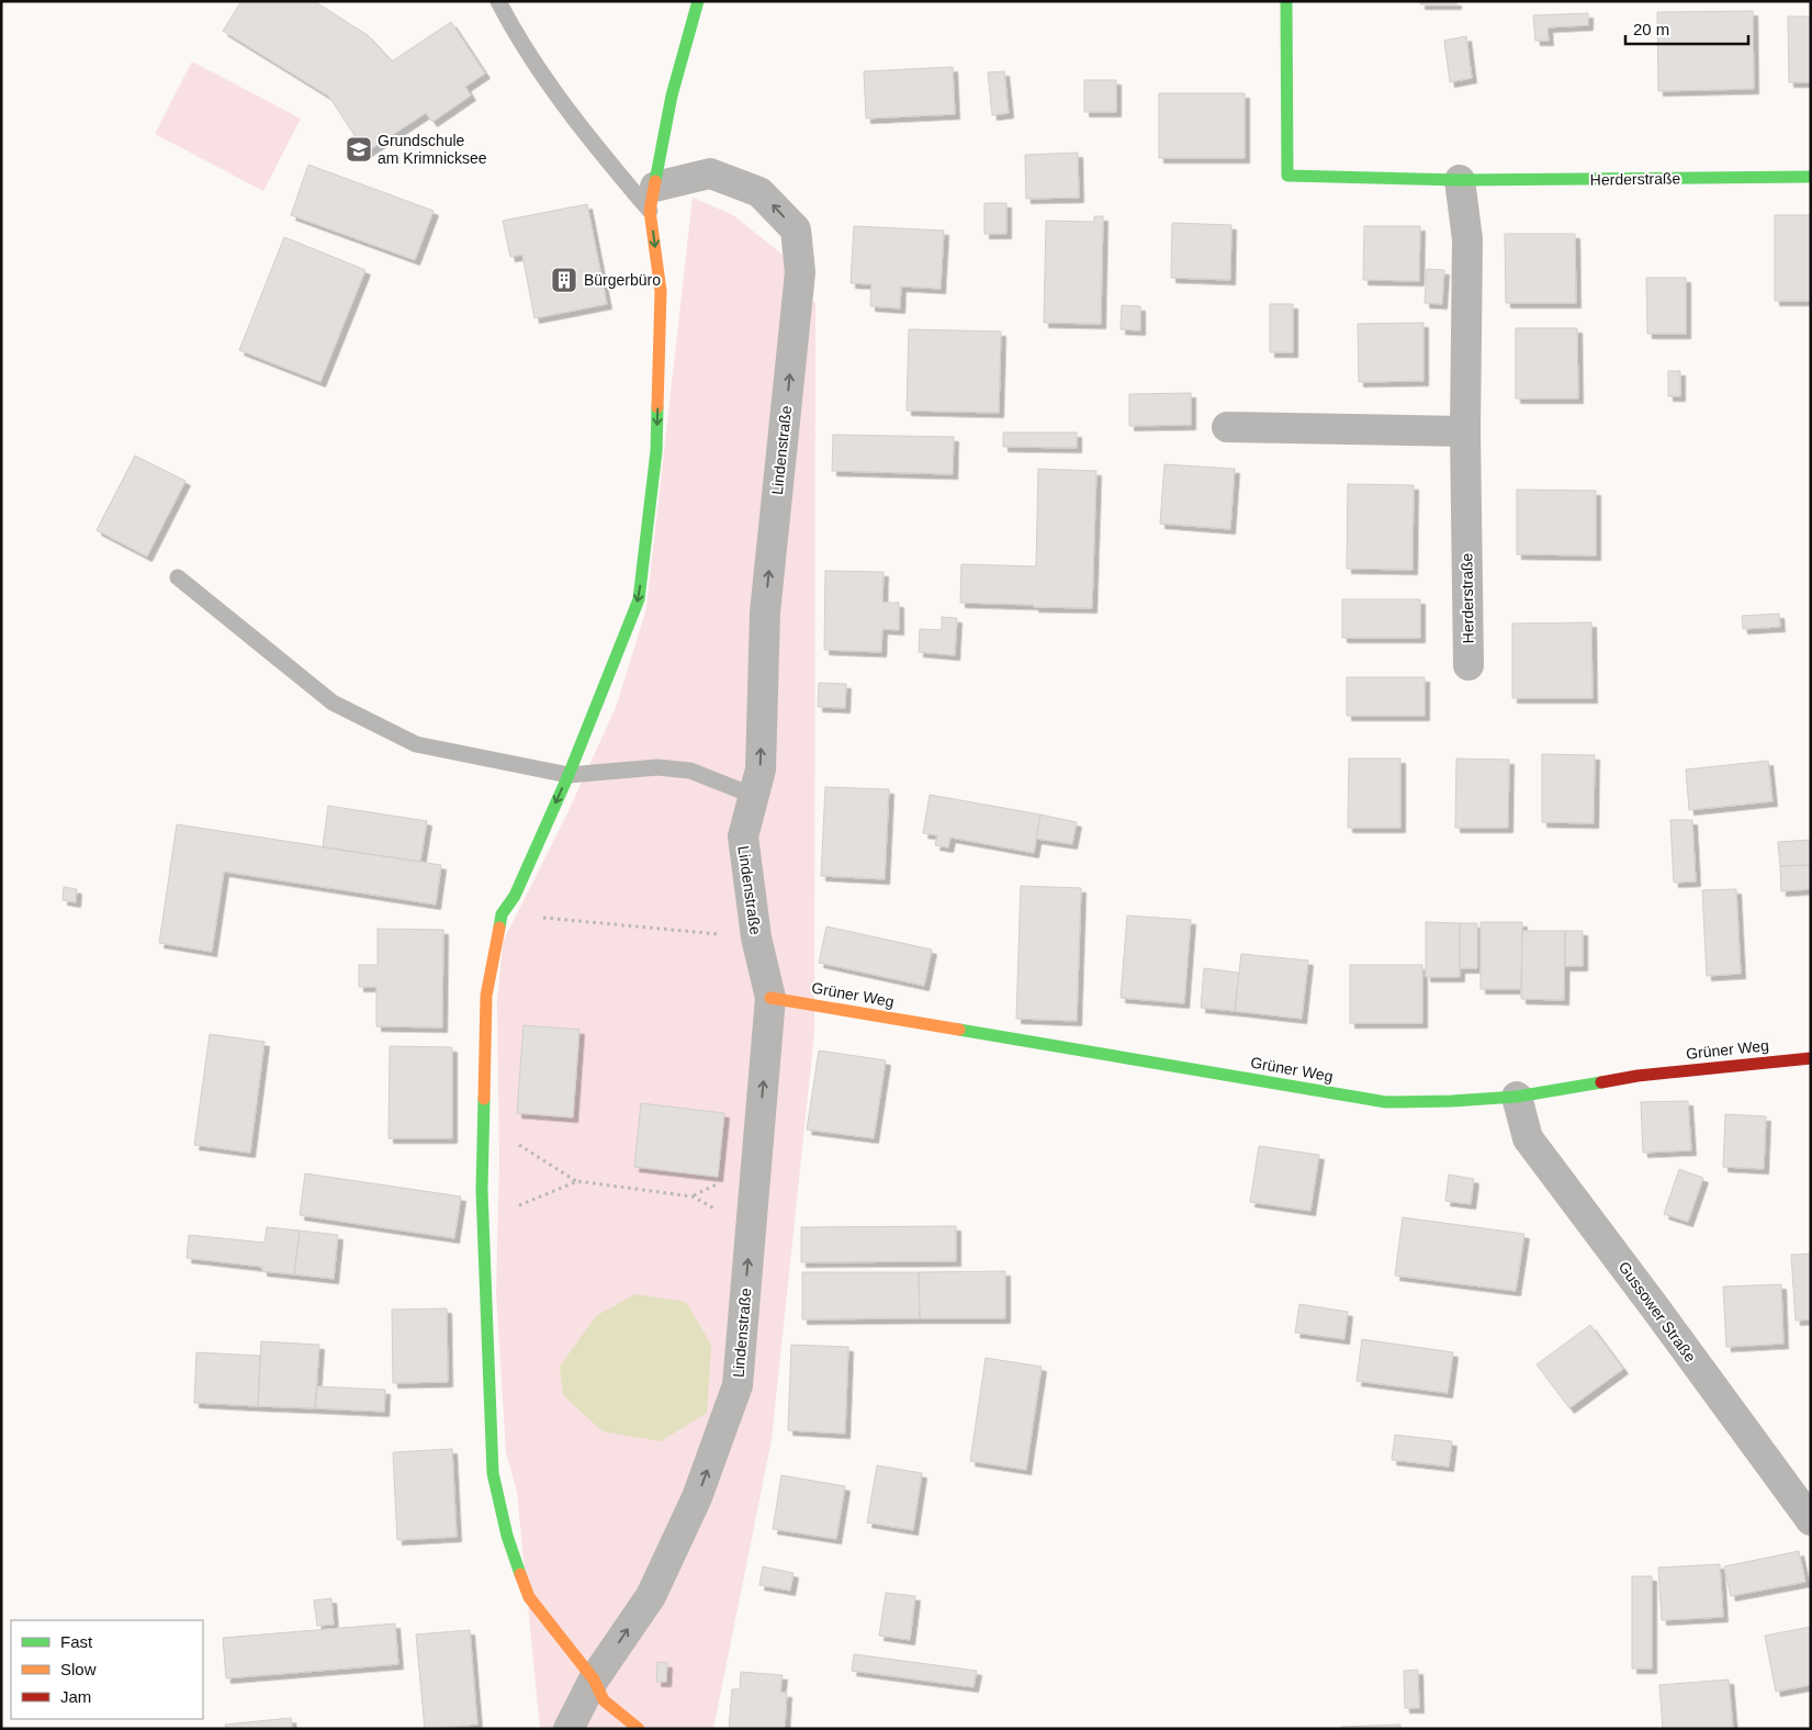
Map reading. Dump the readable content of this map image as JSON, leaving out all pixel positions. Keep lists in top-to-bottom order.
{
  "streets": {
    "street": [
      "Herderstraße",
      "Lindenstraße",
      "Grüner Weg",
      "Gussower Straße"
    ]
  },
  "crossings": [
    ["Lindenstraße", "Grüner Weg"],
    ["Grüner Weg", "Gussower Straße"]
  ],
  "places": {
    "school or university": ["Grundschule am Krimnicksee"],
    "building": ["Bürgerbüro"]
  },
  "legend": ["Fast", "Slow", "Jam"],
  "scale_bar": "20 m"
}
